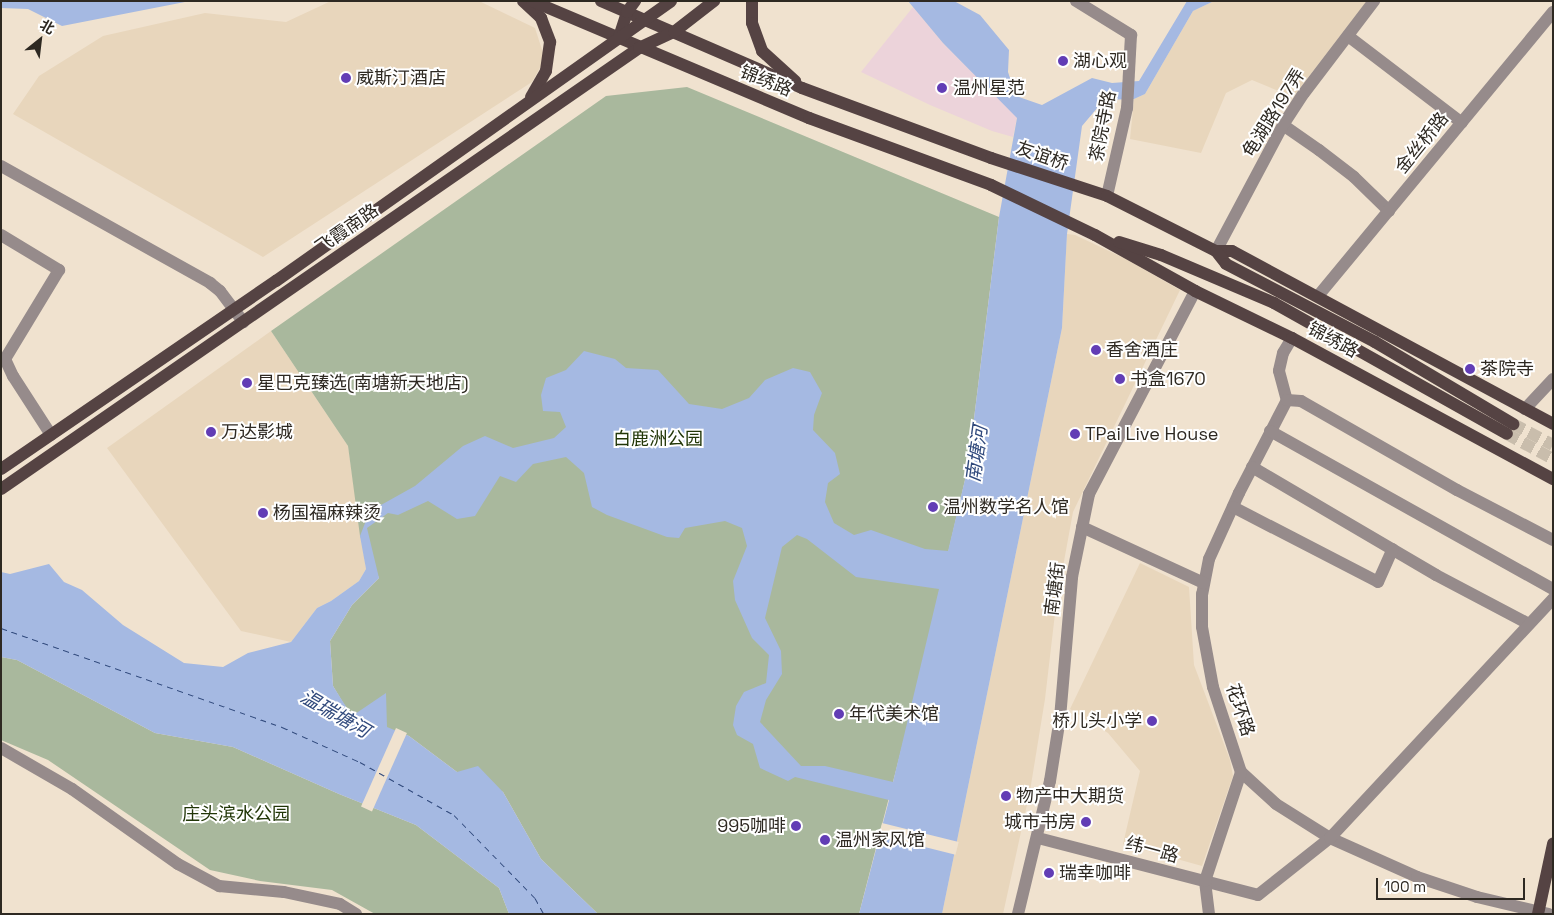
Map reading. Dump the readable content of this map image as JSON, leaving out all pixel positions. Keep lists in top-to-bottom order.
{
  "streets": {
    "main road": ["锦绣路", "友谊桥", "飞霞南路"],
    "street": [
      "龟湖路197弄",
      "茶院寺路",
      "金丝桥路",
      "南塘街",
      "花环路",
      "纬一路"
    ]
  },
  "crossings": [
    ["锦绣路", "龟湖路197弄"],
    ["锦绣路", "茶院寺路"],
    ["锦绣路", "金丝桥路"],
    ["锦绣路", "友谊桥"],
    ["锦绣路", "飞霞南路"],
    ["锦绣路", "南塘街"],
    ["南塘街", "纬一路"],
    ["花环路", "纬一路"]
  ],
  "water": ["南塘河", "温瑞塘河"],
  "parks": ["白鹿洲公园", "庄头滨水公园"],
  "places": [
    "湖心观",
    "威斯汀酒店",
    "温州星范",
    "香舍酒庄",
    "茶院寺",
    "书盒1670",
    "星巴克臻选(南塘新天地店)",
    "万达影城",
    "TPai Live House",
    "温州数学名人馆",
    "杨国福麻辣烫",
    "年代美术馆",
    "桥儿头小学",
    "物产中大期货",
    "城市书房",
    "995咖啡",
    "温州家风馆",
    "瑞幸咖啡"
  ],
  "scale_bar": "100 m",
  "north": "top right"
}
